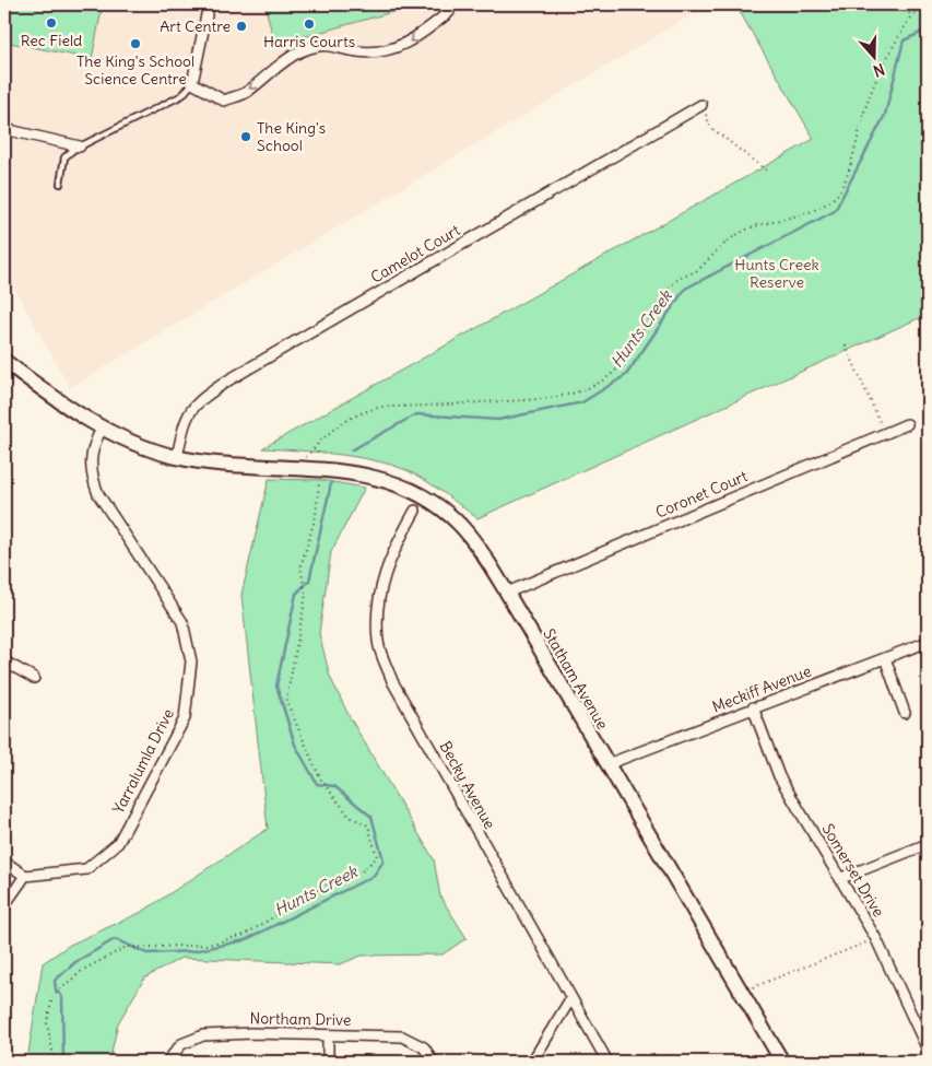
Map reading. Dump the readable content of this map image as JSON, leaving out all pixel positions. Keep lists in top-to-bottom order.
{
  "streets": {
    "main road": ["Statham Avenue"],
    "street": [
      "Camelot Court",
      "Coronet Court",
      "Meckiff Avenue",
      "Yarralumla Drive",
      "Becky Avenue",
      "Somerset Drive",
      "Northam Drive"
    ]
  },
  "crossings": [
    ["Camelot Court", "Statham Avenue"],
    ["Coronet Court", "Statham Avenue"],
    ["Statham Avenue", "Meckiff Avenue"],
    ["Statham Avenue", "Yarralumla Drive"],
    ["Meckiff Avenue", "Somerset Drive"]
  ],
  "water": ["Hunts Creek"],
  "parks": ["Hunts Creek Reserve"],
  "places": [
    "Rec Field",
    "Harris Courts",
    "Art Centre",
    "The King's School Science Centre",
    "The King's School"
  ],
  "north": "bottom"
}
